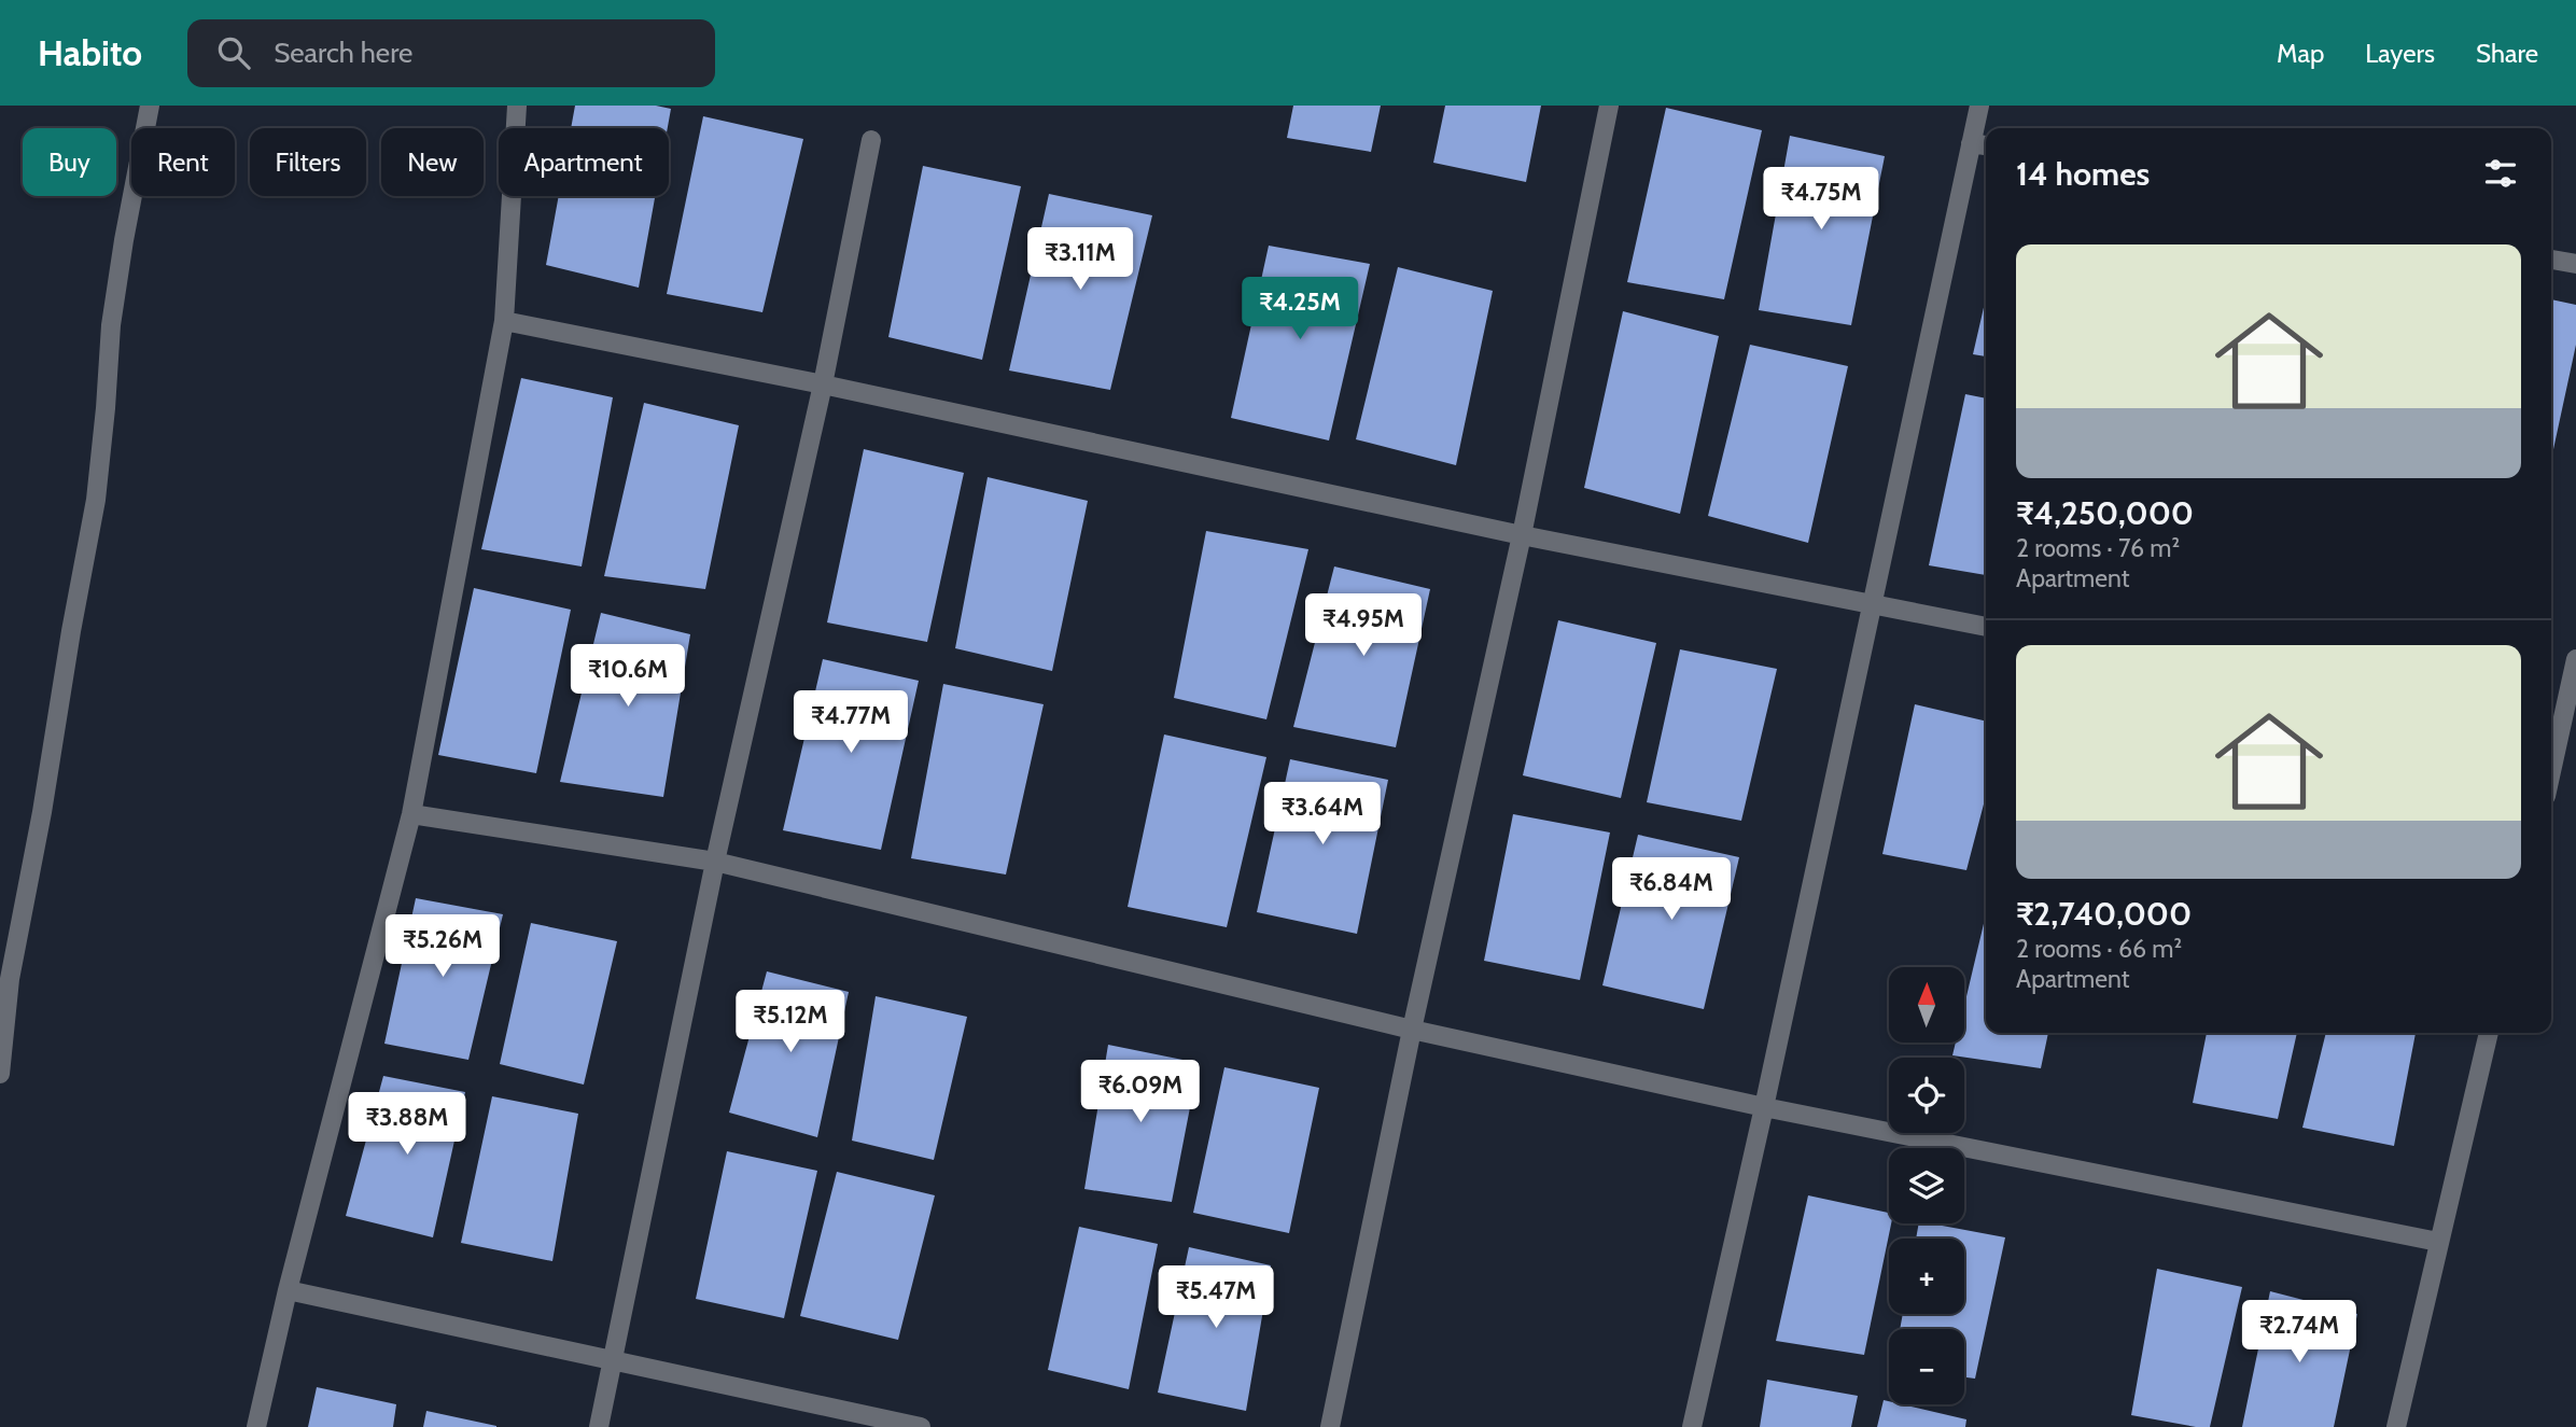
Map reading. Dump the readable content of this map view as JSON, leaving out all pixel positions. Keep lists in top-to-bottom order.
{
  "north": "top",
  "page": {
    "header": "Habito",
    "search": "Search here",
    "nav": ["Map", "Layers", "Share"],
    "chip": [
      "Buy",
      "Rent",
      "Filters",
      "New",
      "Apartment"
    ],
    "heading": "14 homes",
    "price": [
      "₹4.75M",
      "₹3.11M",
      "₹4.25M",
      "₹4.95M",
      "₹10.6M",
      "₹4.77M",
      "₹3.64M",
      "₹6.84M",
      "₹5.26M",
      "₹5.12M",
      "₹6.09M",
      "₹3.88M",
      "₹5.47M",
      "₹2.74M"
    ],
    "list": [
      {
        "name": "₹4,250,000",
        "note": "2 rooms · 76 m² · Apartment"
      },
      {
        "name": "₹2,740,000",
        "note": "2 rooms · 66 m² · Apartment"
      }
    ],
    "map_buttons": ["+", "−"]
  }
}
